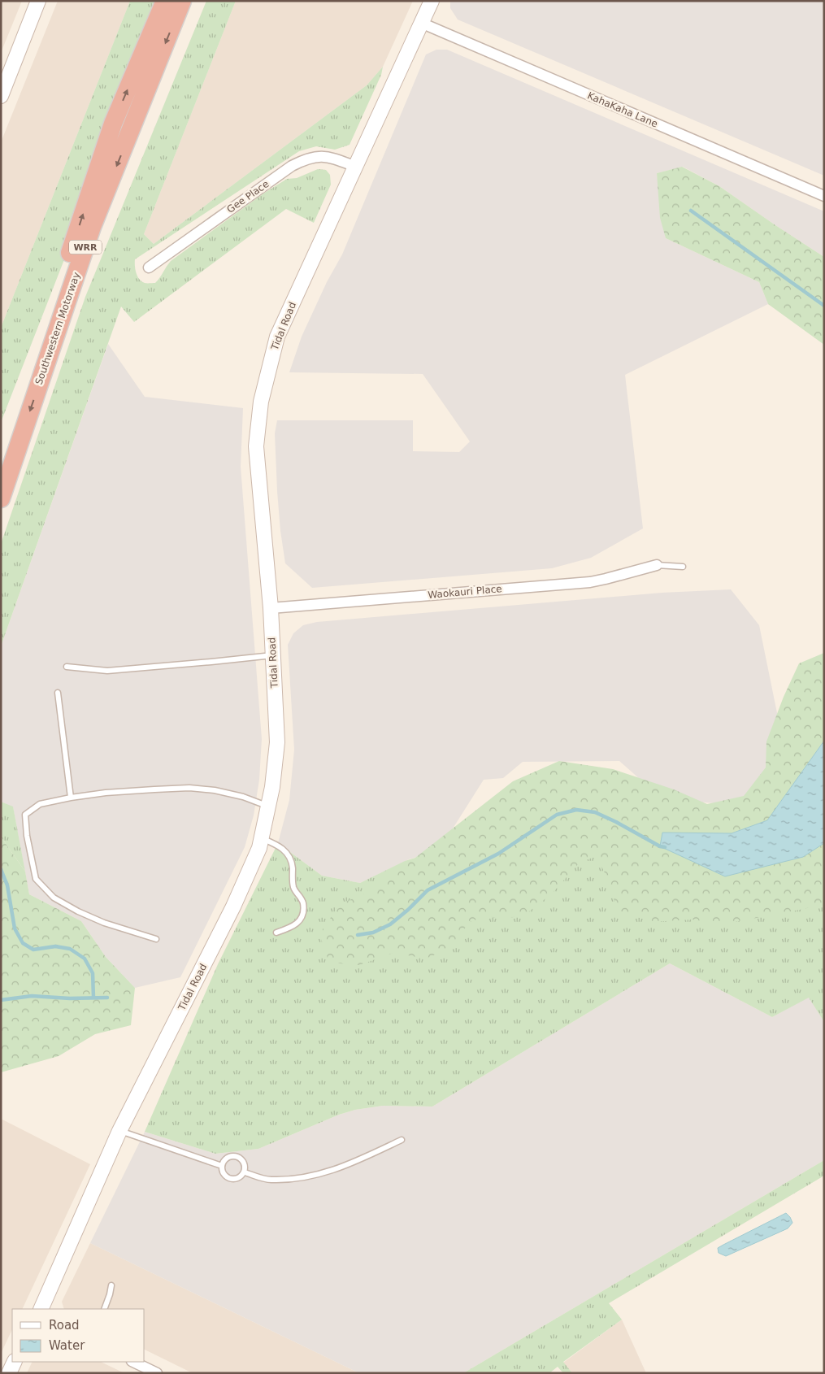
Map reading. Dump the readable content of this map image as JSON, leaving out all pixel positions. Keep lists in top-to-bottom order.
{
  "streets": {
    "highway": ["WRR", "Southwestern Motorway"],
    "main road": ["Tidal Road"],
    "street": ["KahaKaha Lane", "Gee Place", "Waokauri Place"]
  },
  "crossings": [
    ["KahaKaha Lane", "Tidal Road"],
    ["Gee Place", "Tidal Road"],
    ["Tidal Road", "Waokauri Place"]
  ],
  "legend": ["Road", "Water"]
}
